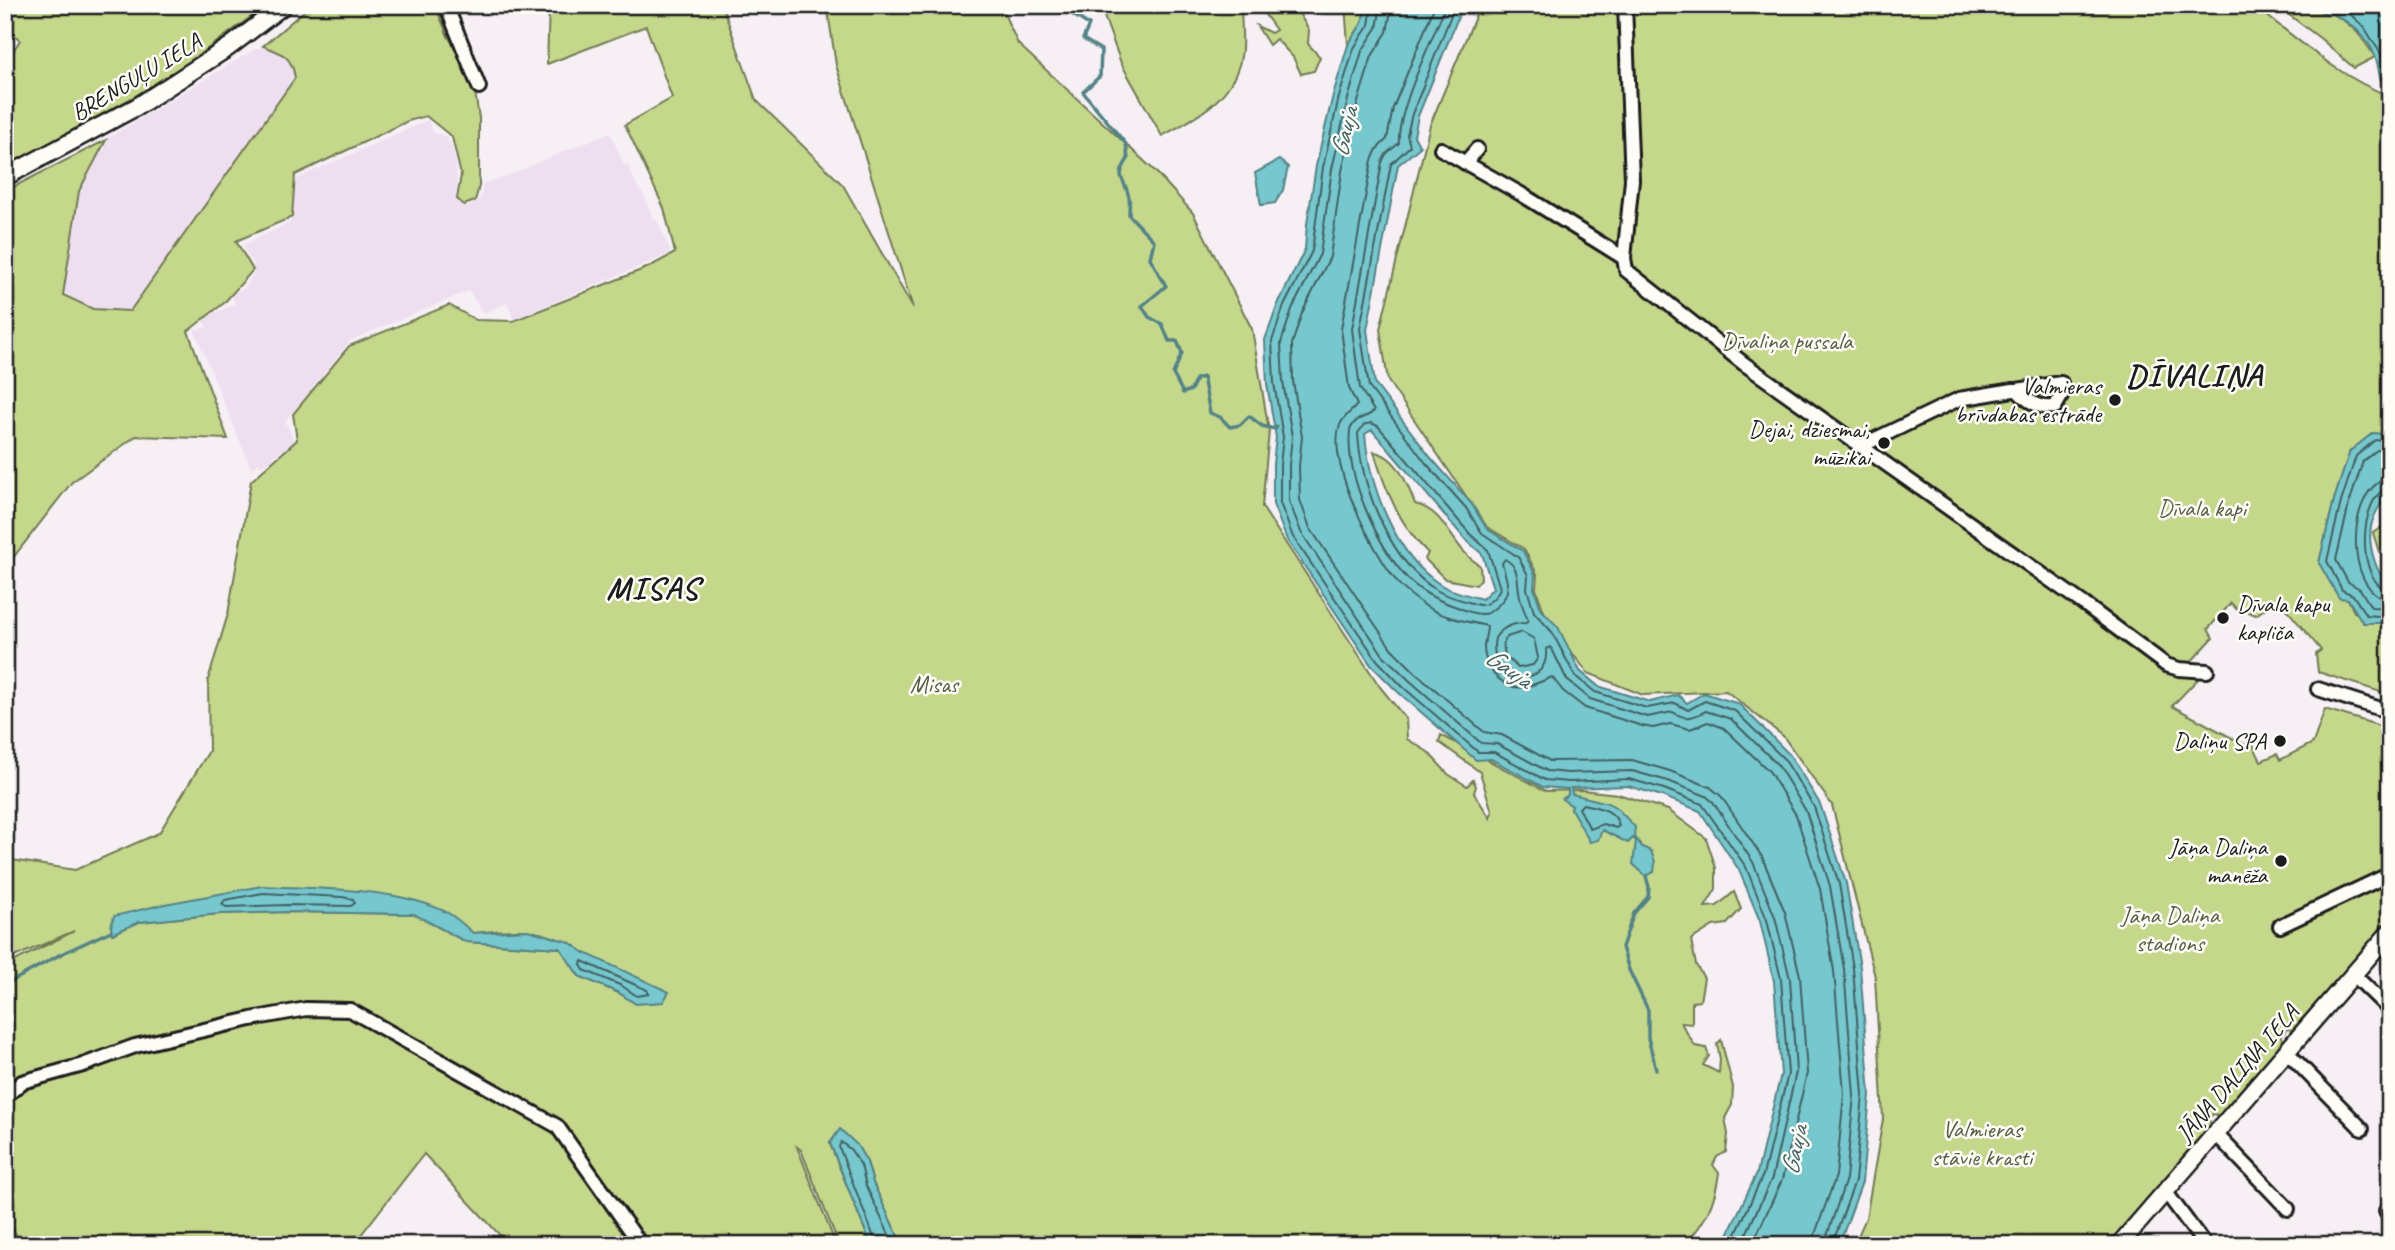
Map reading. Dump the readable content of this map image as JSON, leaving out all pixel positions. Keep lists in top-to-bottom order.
{
  "streets": {
    "street": ["BRENGUĻU IELA", "JĀŅA DALIŅA IELA"]
  },
  "districts": ["DĪVALIŅA", "MISAS"],
  "water": ["Gauja"],
  "parks": [
    "Dīvaliņa pussala",
    "Dīvala kapi",
    "Misas",
    "Jāņa Daliņa stadions",
    "Valmieras stāvie krasti"
  ],
  "places": [
    "Valmieras brīvdabas estrāde",
    "Dejai, dziesmai, mūzikai",
    "Dīvala kapu kapliča",
    "Daliņu SPA",
    "Jāņa Daliņa manēža"
  ]
}
